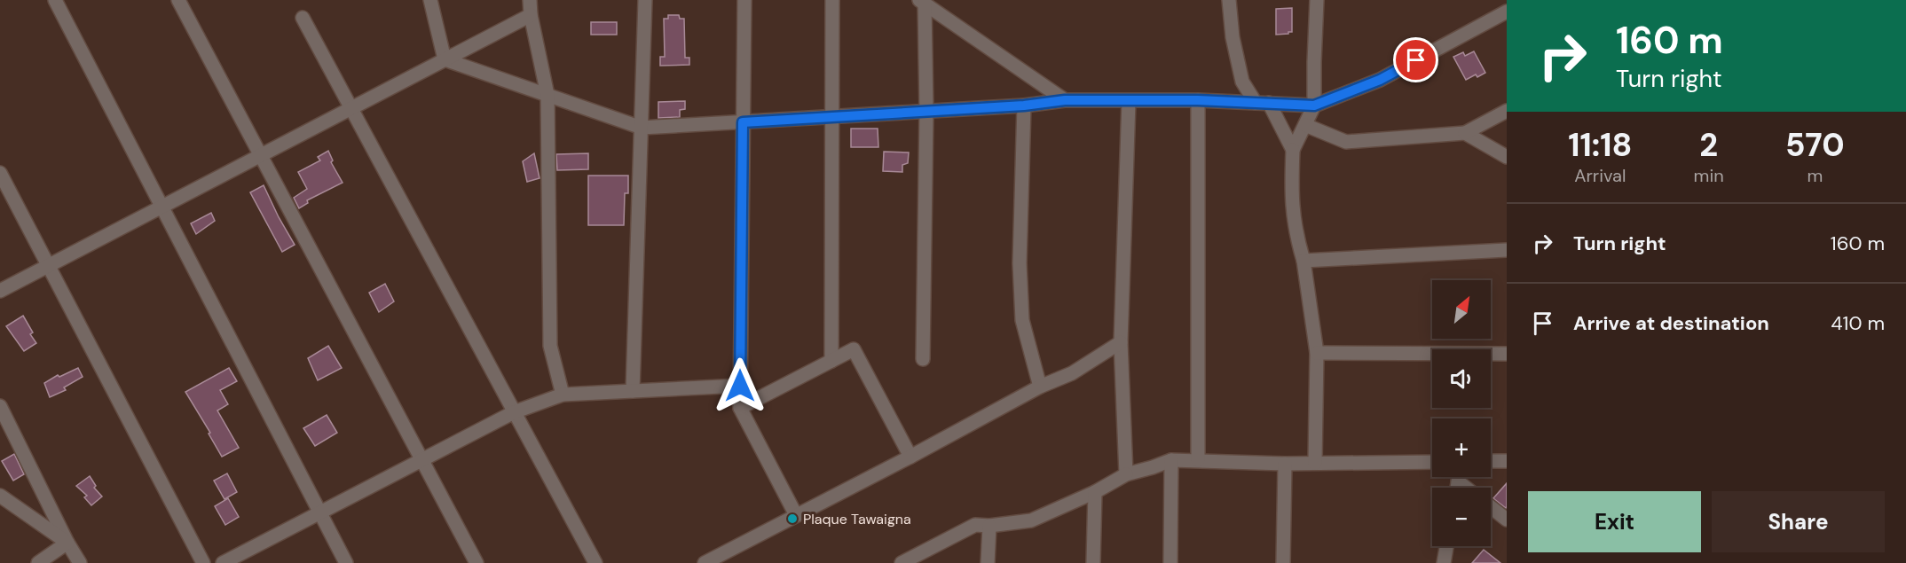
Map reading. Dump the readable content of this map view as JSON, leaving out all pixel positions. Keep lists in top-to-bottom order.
{
  "places": ["Plaque Tawaigna"],
  "north": "top right",
  "page": {
    "turn": ["160 m", "Turn right"],
    "eta": [
      "11:18",
      "Arrival",
      "2",
      "min",
      "570",
      "m"
    ],
    "list": [
      {
        "name": "Turn right",
        "value": "160 m"
      },
      {
        "name": "Arrive at destination",
        "value": "410 m"
      }
    ],
    "map_buttons": ["+", "−"],
    "buttons": ["Exit", "Share"]
  }
}
